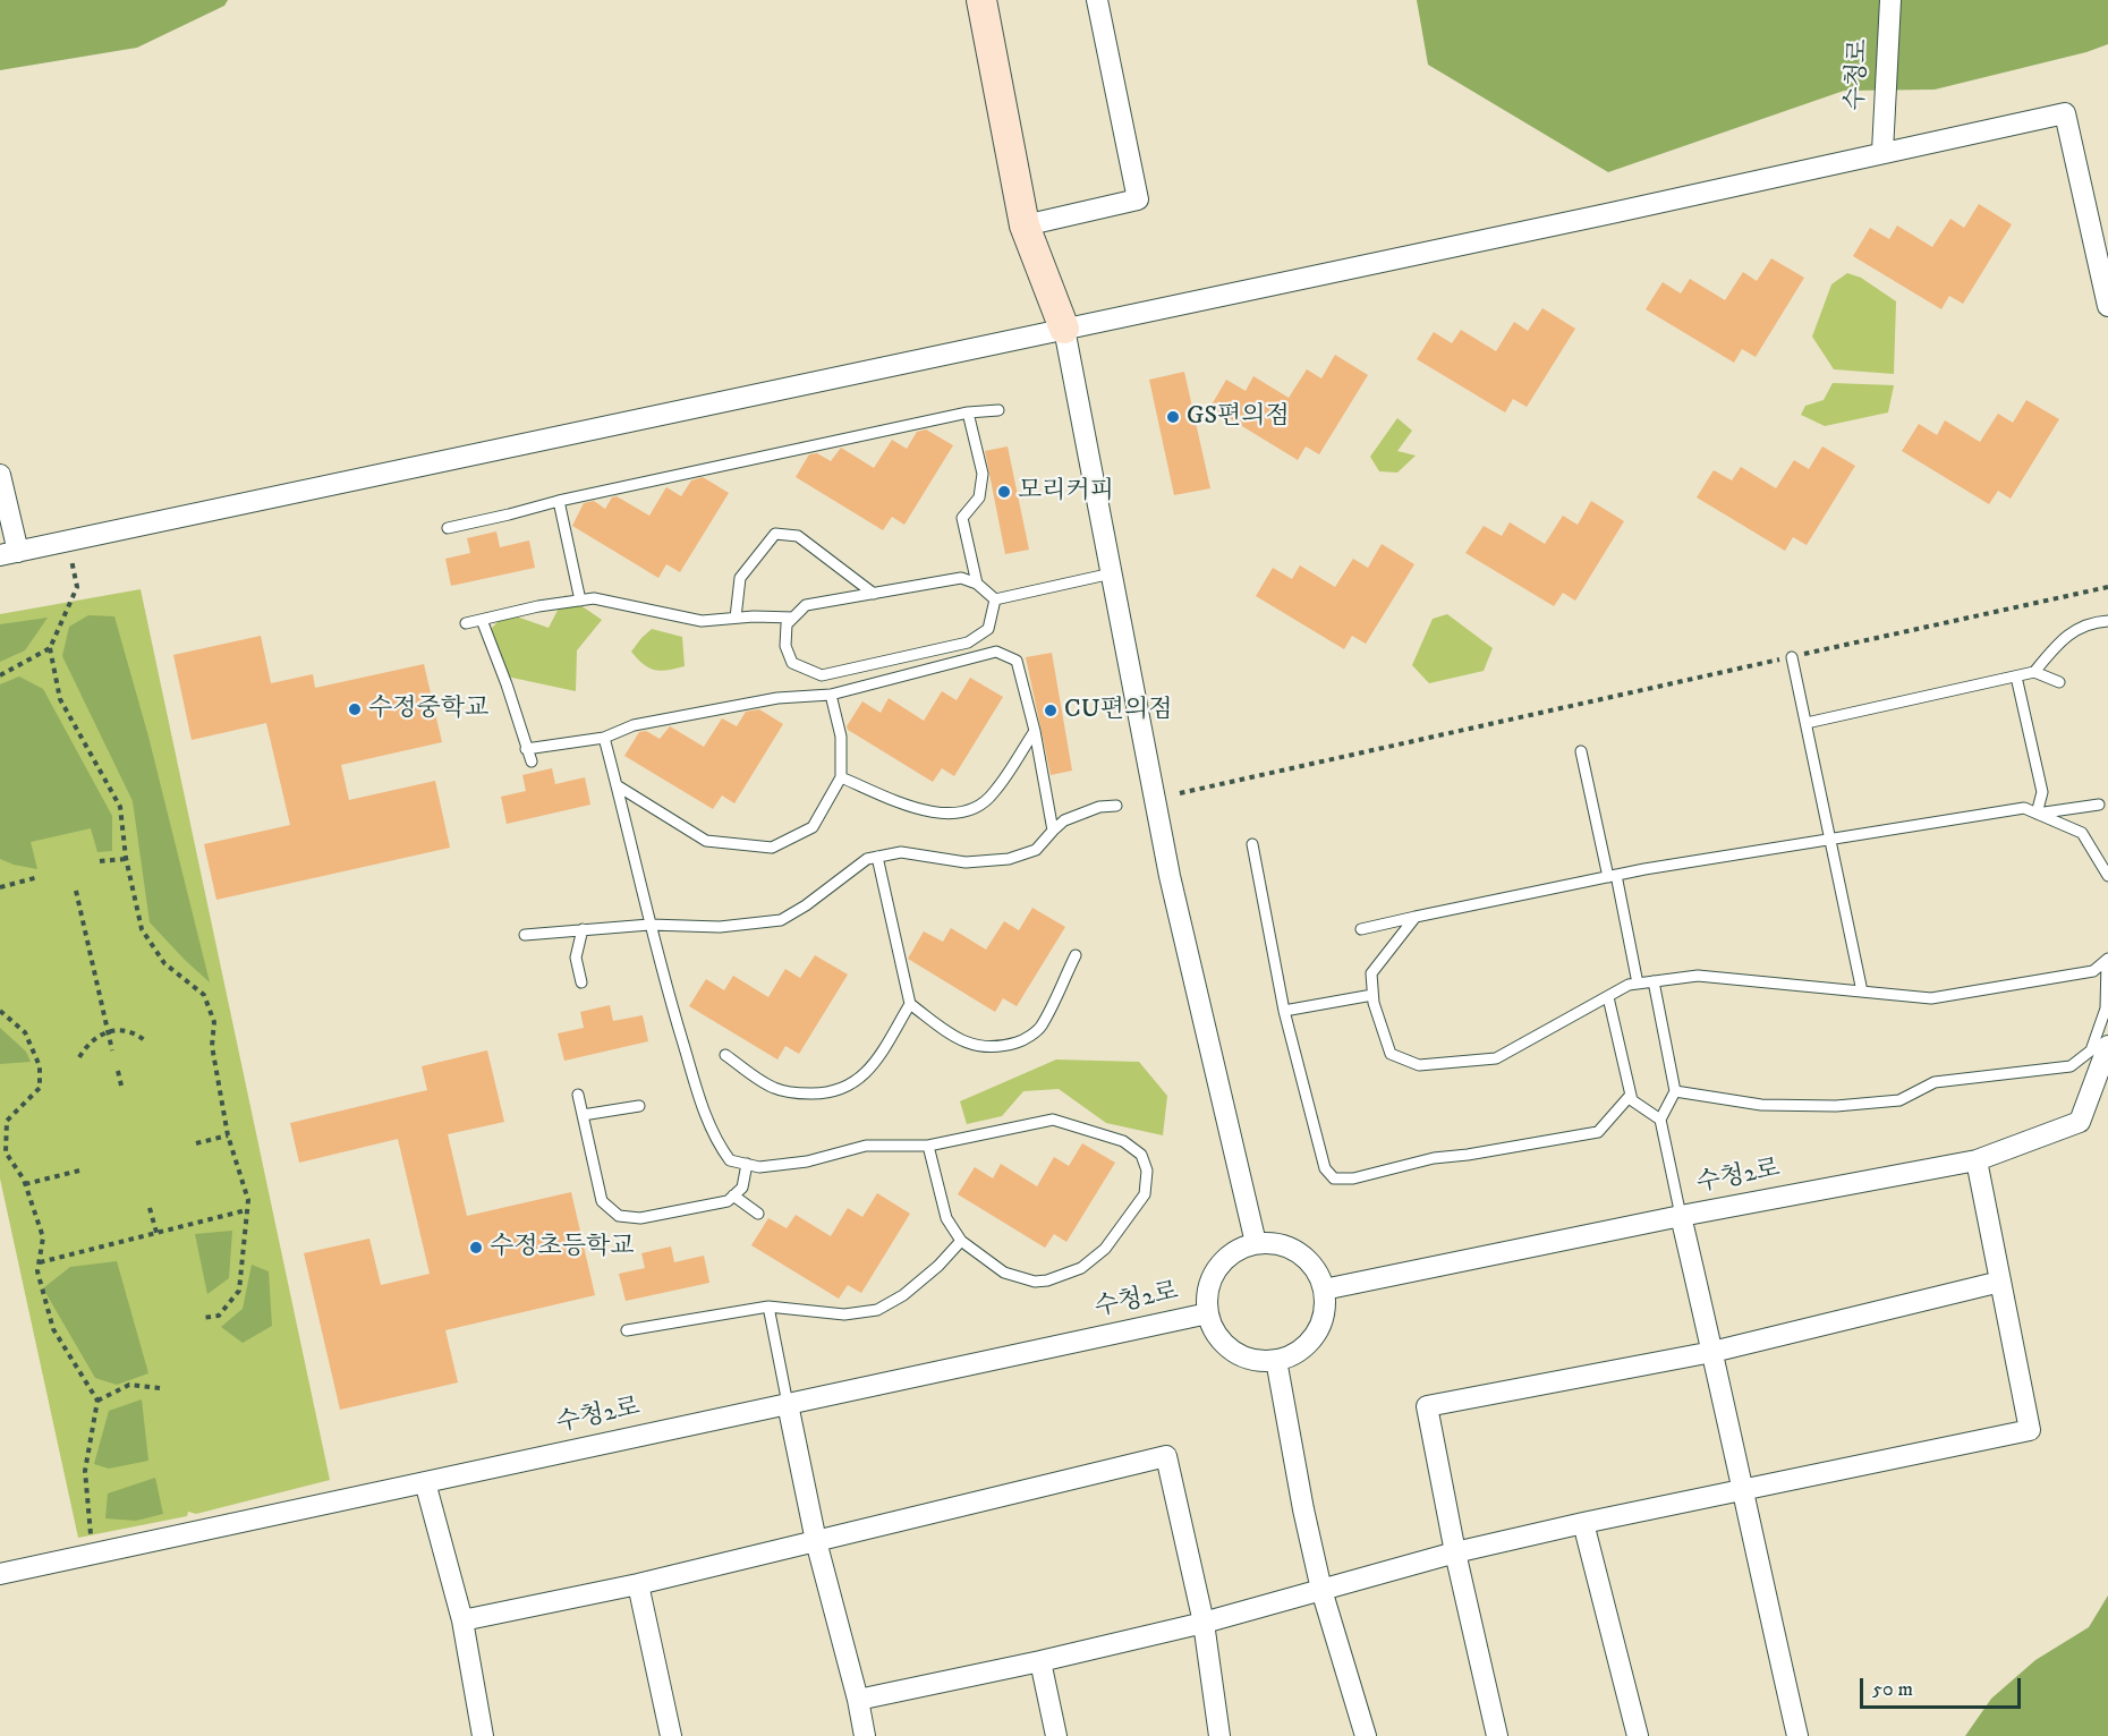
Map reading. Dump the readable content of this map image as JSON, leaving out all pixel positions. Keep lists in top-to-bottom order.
{
  "streets": {
    "street": ["수청로", "수청2로"]
  },
  "places": [
    "GS편의점",
    "모리커피",
    "수정중학교",
    "CU편의점",
    "수정초등학교"
  ],
  "scale_bar": "50 m"
}
